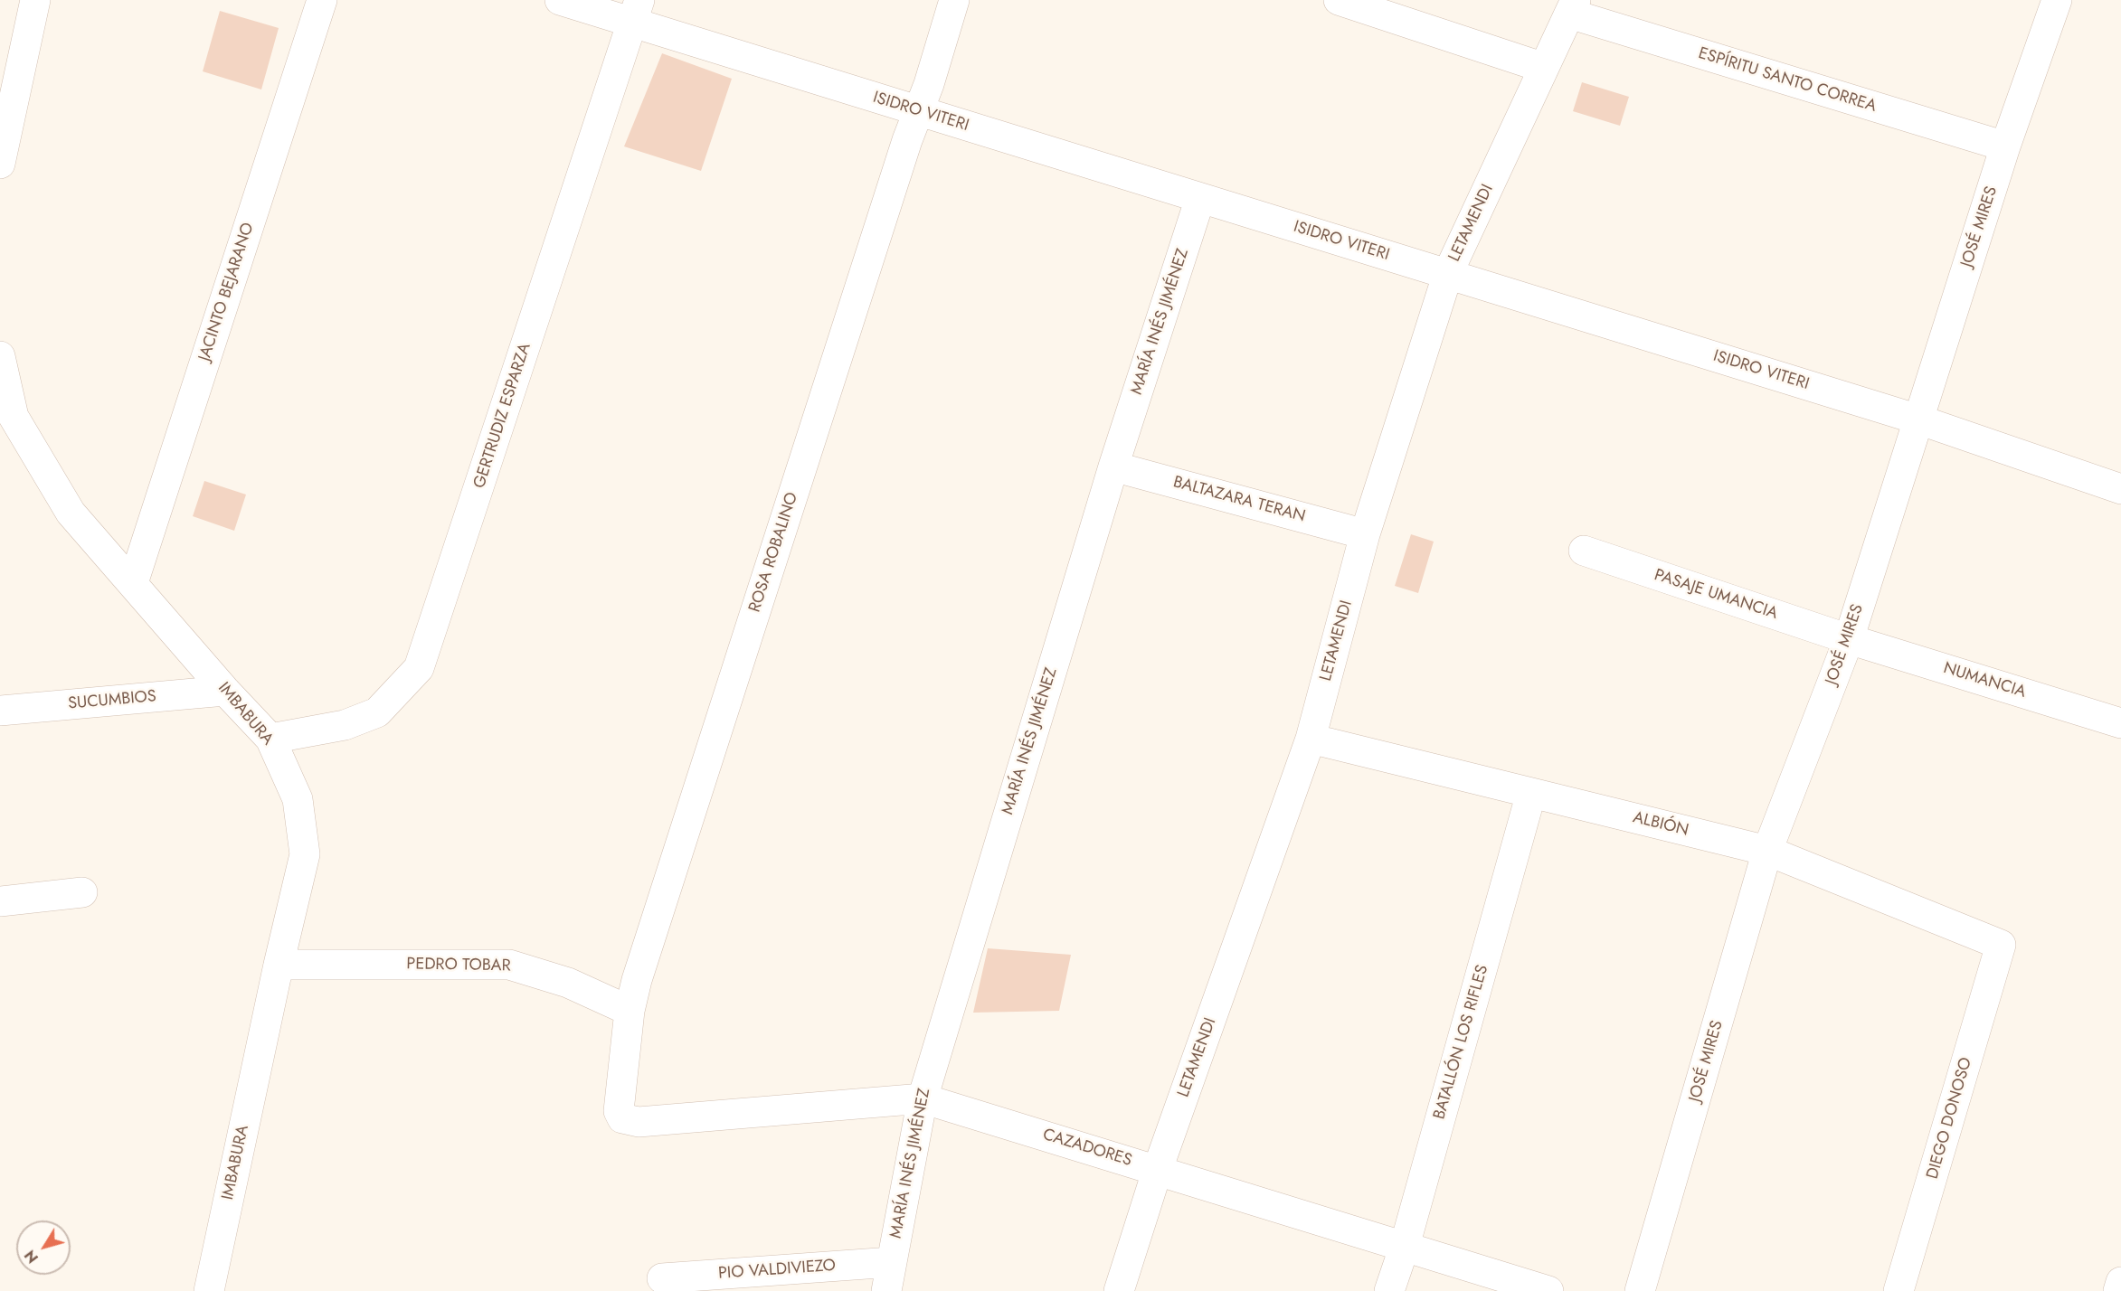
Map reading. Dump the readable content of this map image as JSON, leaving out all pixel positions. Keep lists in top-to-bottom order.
{
  "streets": {
    "street": [
      "ESPÍRITU SANTO CORREA",
      "ISIDRO VITERI",
      "LETAMENDI",
      "JOSÉ MIRES",
      "JACINTO BEJARANO",
      "MARÍA INÉS JIMÉNEZ",
      "GERTRUDIZ ESPARZA",
      "BALTAZARA TERAN",
      "ROSA ROBALINO",
      "PASAJE UMANCIA",
      "NUMANCIA",
      "SUCUMBIOS",
      "IMBABURA",
      "ALBIÓN",
      "PEDRO TOBAR",
      "BATALLÓN LOS RIFLES",
      "DIEGO DONOSO",
      "CAZADORES",
      "PIO VALDIVIEZO"
    ]
  },
  "crossings": [
    ["ESPÍRITU SANTO CORREA", "LETAMENDI"],
    ["ESPÍRITU SANTO CORREA", "JOSÉ MIRES"],
    ["ISIDRO VITERI", "LETAMENDI"],
    ["ISIDRO VITERI", "JOSÉ MIRES"],
    ["ISIDRO VITERI", "MARÍA INÉS JIMÉNEZ"],
    ["ISIDRO VITERI", "GERTRUDIZ ESPARZA"],
    ["ISIDRO VITERI", "ROSA ROBALINO"],
    ["LETAMENDI", "BALTAZARA TERAN"],
    ["LETAMENDI", "ALBIÓN"],
    ["LETAMENDI", "CAZADORES"],
    ["JOSÉ MIRES", "PASAJE UMANCIA"],
    ["JOSÉ MIRES", "NUMANCIA"],
    ["JOSÉ MIRES", "ALBIÓN"],
    ["JACINTO BEJARANO", "IMBABURA"],
    ["MARÍA INÉS JIMÉNEZ", "BALTAZARA TERAN"],
    ["MARÍA INÉS JIMÉNEZ", "CAZADORES"],
    ["MARÍA INÉS JIMÉNEZ", "PIO VALDIVIEZO"],
    ["GERTRUDIZ ESPARZA", "IMBABURA"],
    ["ROSA ROBALINO", "PEDRO TOBAR"],
    ["ROSA ROBALINO", "CAZADORES"],
    ["PASAJE UMANCIA", "NUMANCIA"],
    ["SUCUMBIOS", "IMBABURA"],
    ["IMBABURA", "PEDRO TOBAR"],
    ["ALBIÓN", "BATALLÓN LOS RIFLES"],
    ["ALBIÓN", "DIEGO DONOSO"],
    ["BATALLÓN LOS RIFLES", "CAZADORES"]
  ],
  "north": "bottom left"
}
